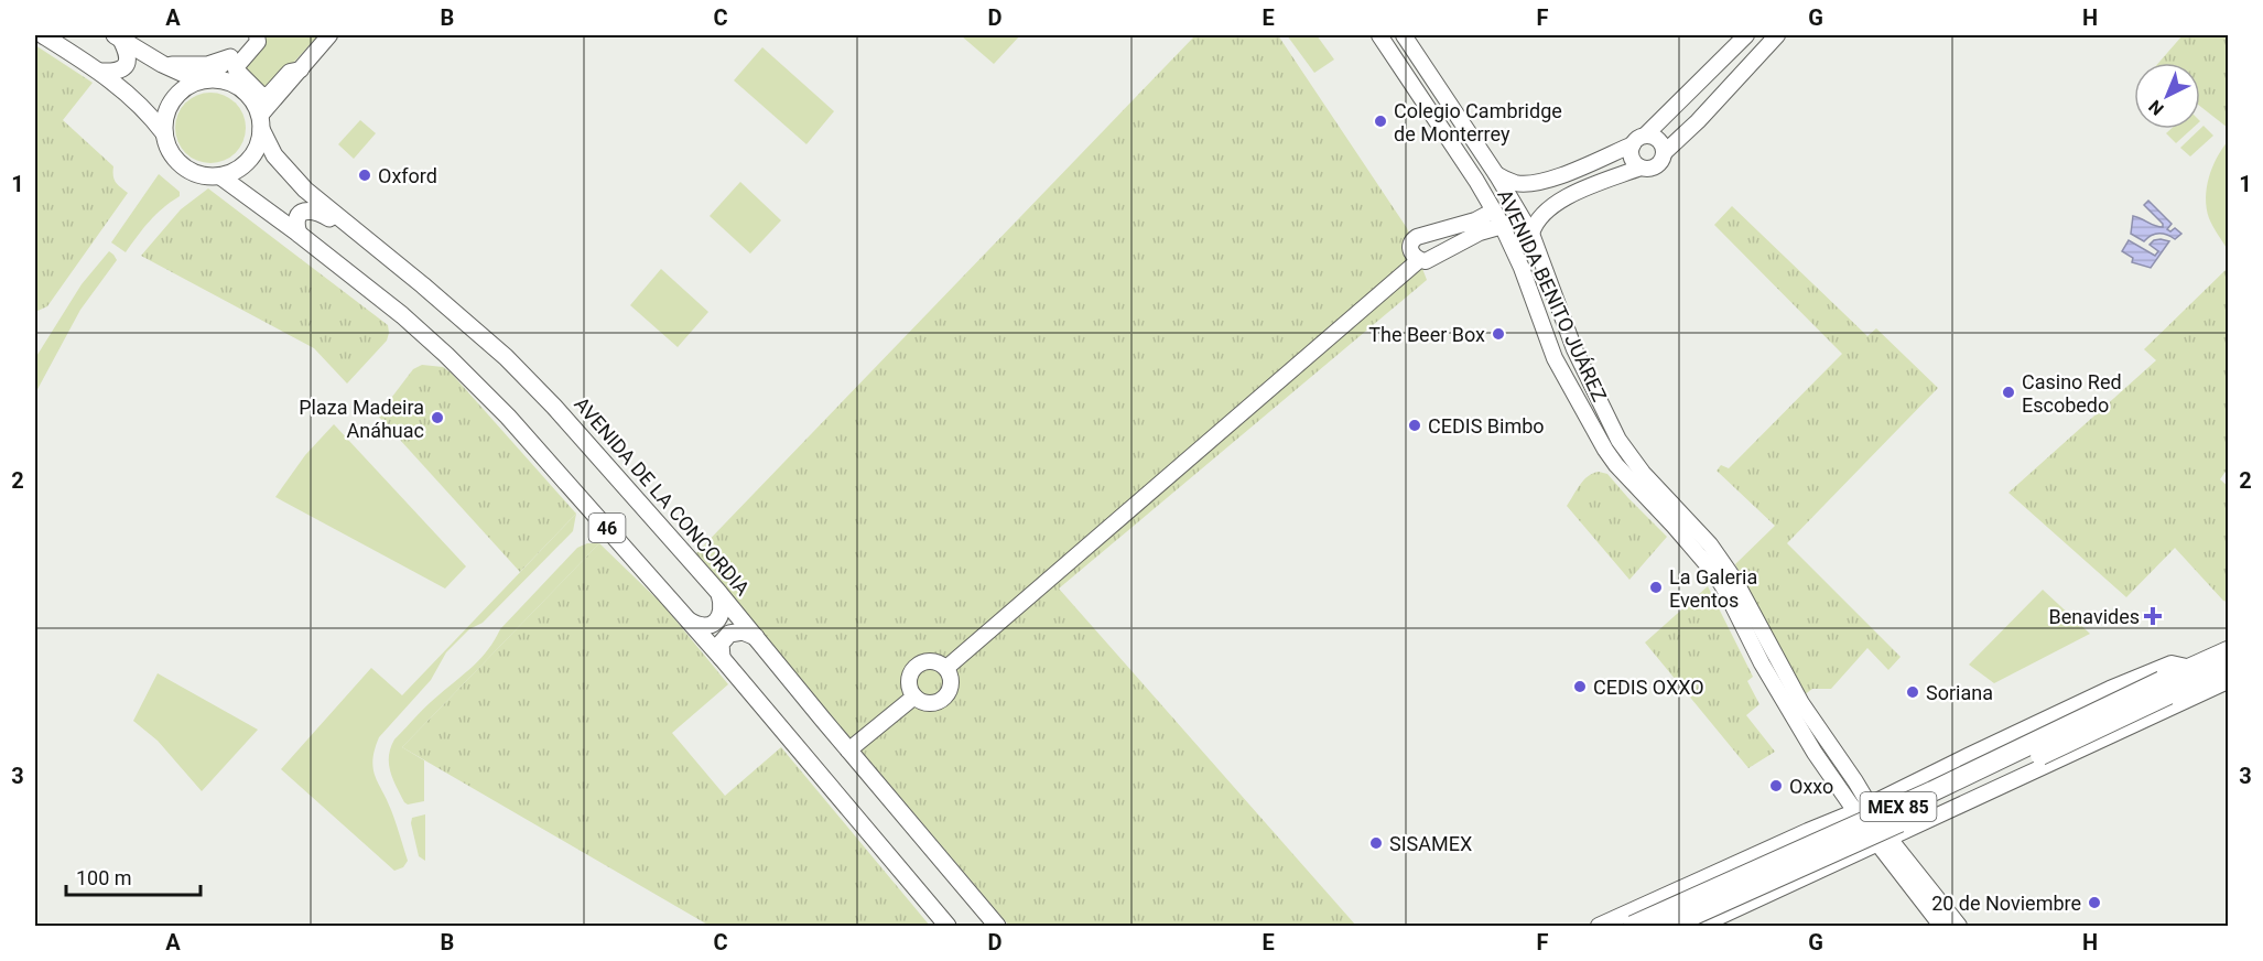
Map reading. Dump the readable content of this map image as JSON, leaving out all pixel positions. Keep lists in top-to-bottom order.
{
  "streets": {
    "highway": ["MEX 85"],
    "main road": ["AVENIDA DE LA CONCORDIA", "46"],
    "street": ["AVENIDA BENITO JUÁREZ"]
  },
  "crossings": [
    ["AVENIDA DE LA CONCORDIA", "46"]
  ],
  "places": {
    "other": [
      "Colegio Cambridge de Monterrey",
      "Oxford",
      "The Beer Box",
      "Casino Red Escobedo",
      "Plaza Madeira Anáhuac",
      "CEDIS Bimbo",
      "La Galeria Eventos",
      "CEDIS OXXO",
      "Soriana",
      "Oxxo",
      "SISAMEX",
      "20 de Noviembre"
    ],
    "health": ["Benavides"]
  },
  "scale_bar": "100 m",
  "north": "bottom left",
  "grid": {
    "columns": [
      "A",
      "B",
      "C",
      "D",
      "E",
      "F",
      "G",
      "H"
    ],
    "rows": ["1", "2", "3"]
  }
}
